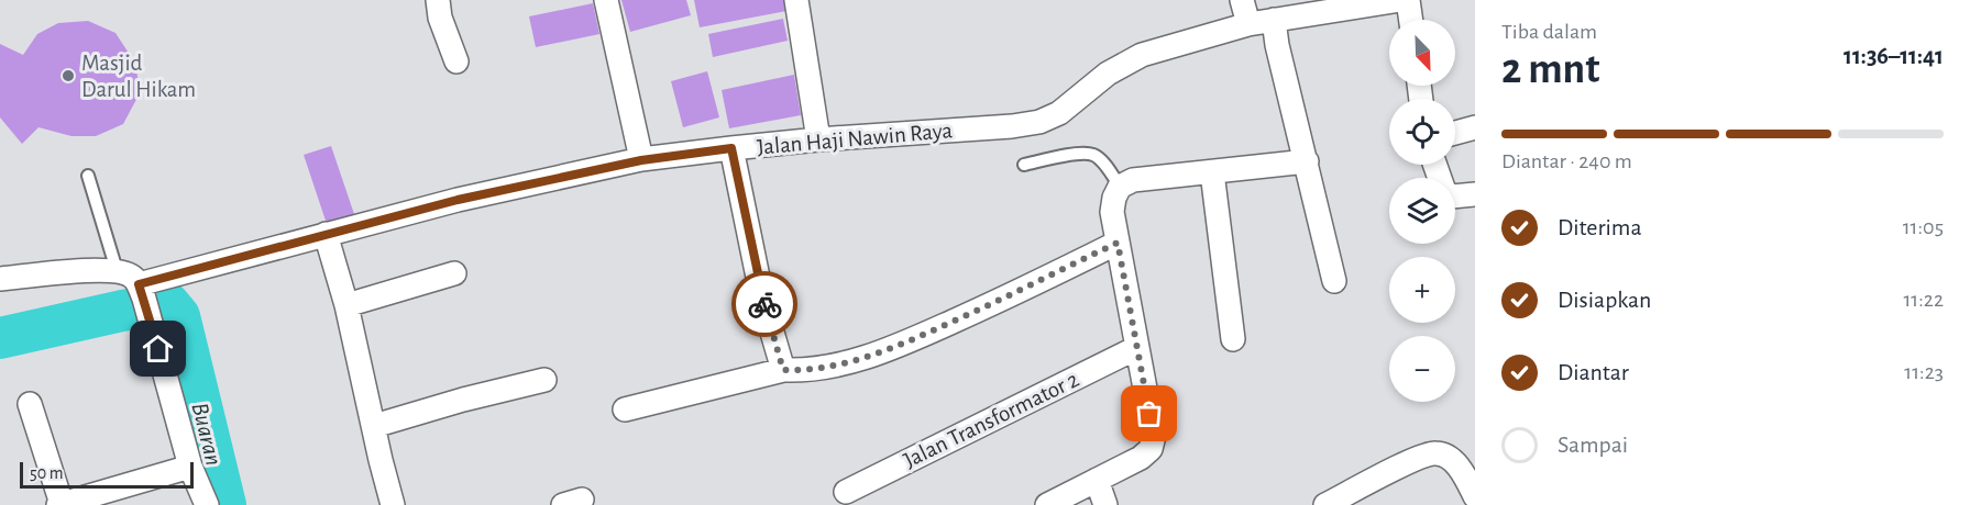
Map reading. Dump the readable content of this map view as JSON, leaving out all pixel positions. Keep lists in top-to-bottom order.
{
  "streets": {
    "street": ["Jalan Haji Nawin Raya", "Jalan Transformator 2"]
  },
  "water": ["Buaran"],
  "places": ["Masjid Darul Hikam"],
  "scale_bar": "50 m",
  "north": "bottom right",
  "page": {
    "heading": ["2 mnt", "Tiba dalam", "11:36–11:41"],
    "map_buttons": ["+", "−"],
    "bar": "Diantar · 240 m",
    "list": [
      ["Diterima", "11:05"],
      ["Disiapkan", "11:22"],
      ["Diantar", "11:23"],
      "Sampai"
    ],
    "scale": "50 m"
  }
}
